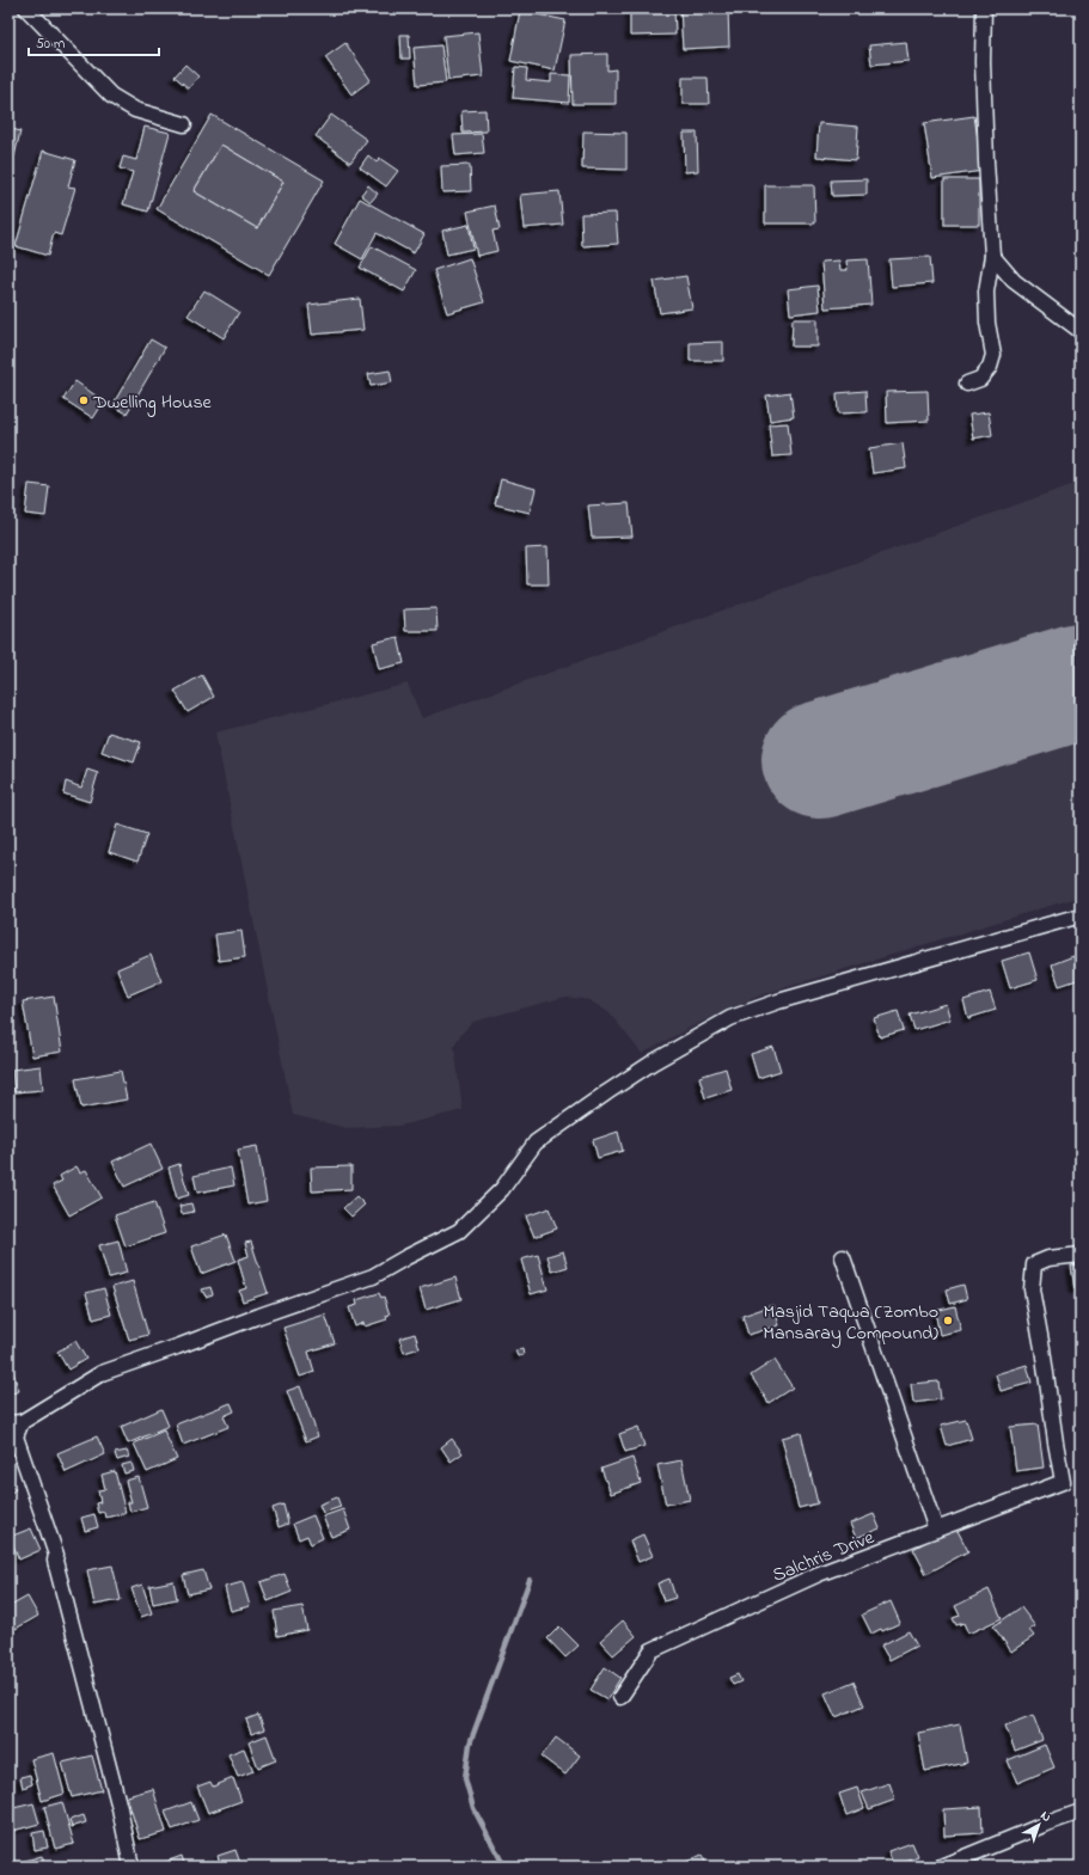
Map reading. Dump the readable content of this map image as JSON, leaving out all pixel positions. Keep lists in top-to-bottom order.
{
  "streets": {
    "street": ["Salchris Drive"]
  },
  "places": ["Dwelling House", "Masjid Taqwa (Zombo Mansaray Compound)"],
  "scale_bar": "50 m",
  "north": "top right"
}
